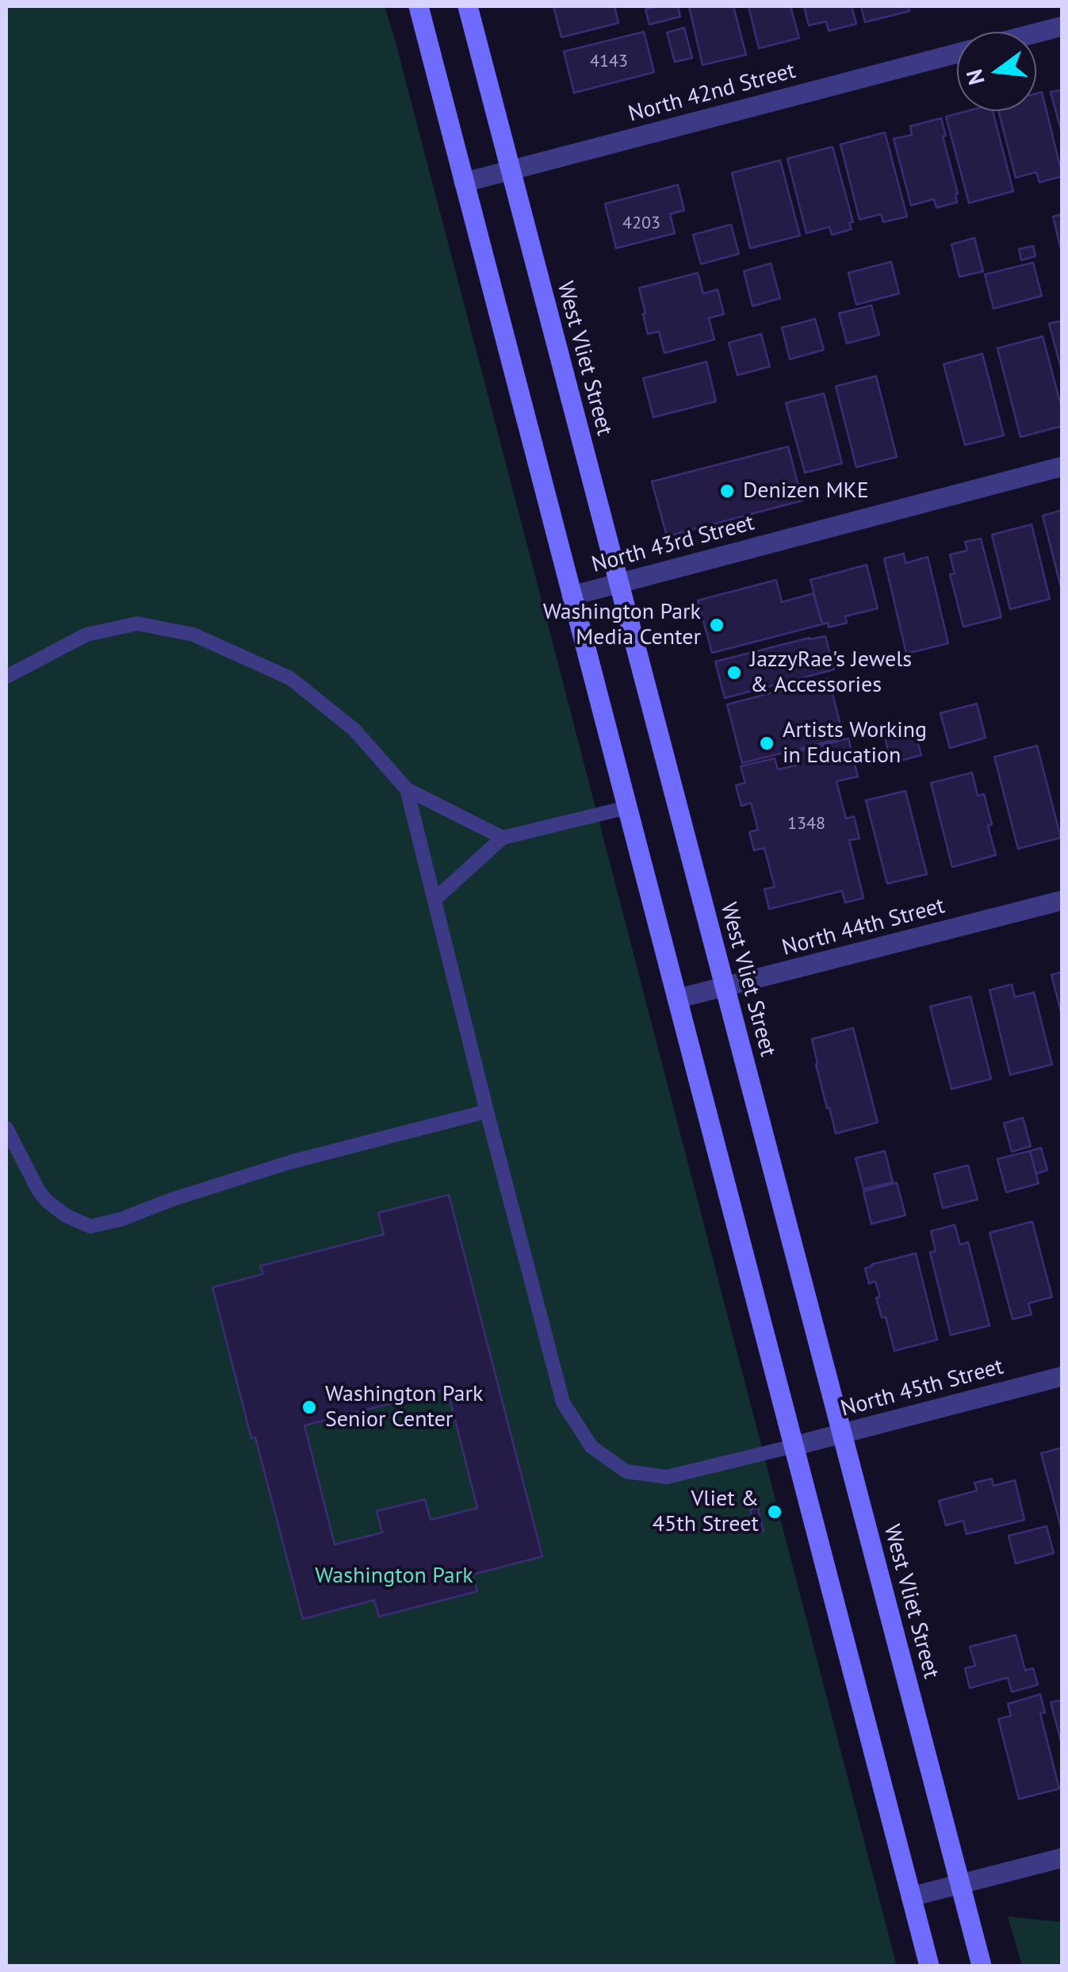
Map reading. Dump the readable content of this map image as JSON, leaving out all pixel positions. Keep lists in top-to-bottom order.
{
  "streets": {
    "street": [
      "North 42nd Street",
      "West Vliet Street",
      "North 43rd Street",
      "North 44th Street",
      "North 45th Street"
    ]
  },
  "crossings": [
    ["North 42nd Street", "West Vliet Street"],
    ["West Vliet Street", "North 43rd Street"],
    ["West Vliet Street", "North 44th Street"],
    ["West Vliet Street", "North 45th Street"]
  ],
  "parks": ["Washington Park"],
  "places": [
    "Denizen MKE",
    "Washington Park Media Center",
    "JazzyRae's Jewels & Accessories",
    "Artists Working in Education",
    "Washington Park Senior Center",
    "Vliet & 45th Street"
  ],
  "house_numbers": ["4143", "4203", "1348"],
  "north": "left"
}
